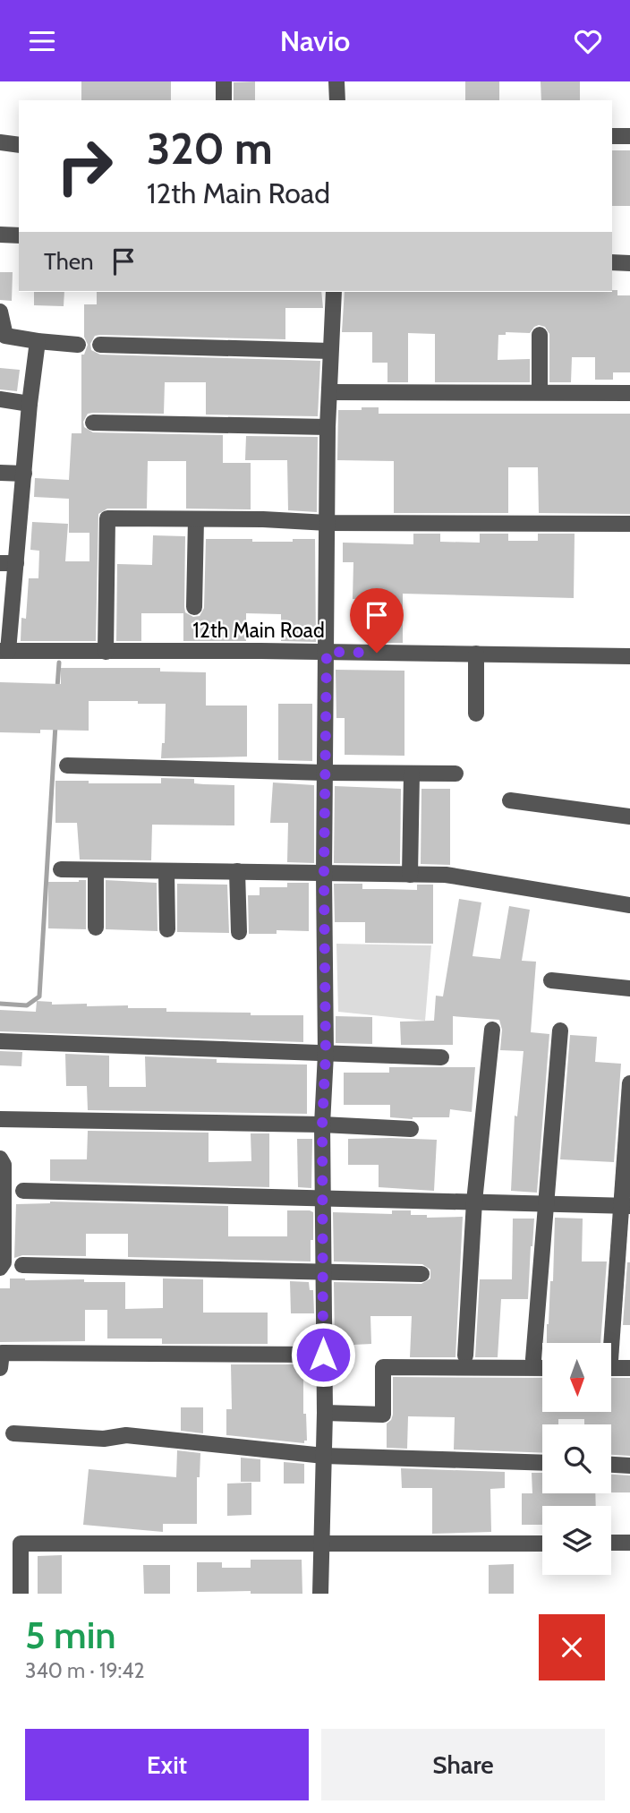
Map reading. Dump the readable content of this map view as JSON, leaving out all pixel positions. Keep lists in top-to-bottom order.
{
  "streets": {
    "street": ["12th Main Road"]
  },
  "north": "bottom",
  "page": {
    "header": "Navio",
    "turn": ["320 m", "12th Main Road"],
    "then": "Then",
    "heading": ["5 min", "340 m · 19:42"],
    "buttons": ["Exit", "Share"]
  }
}
